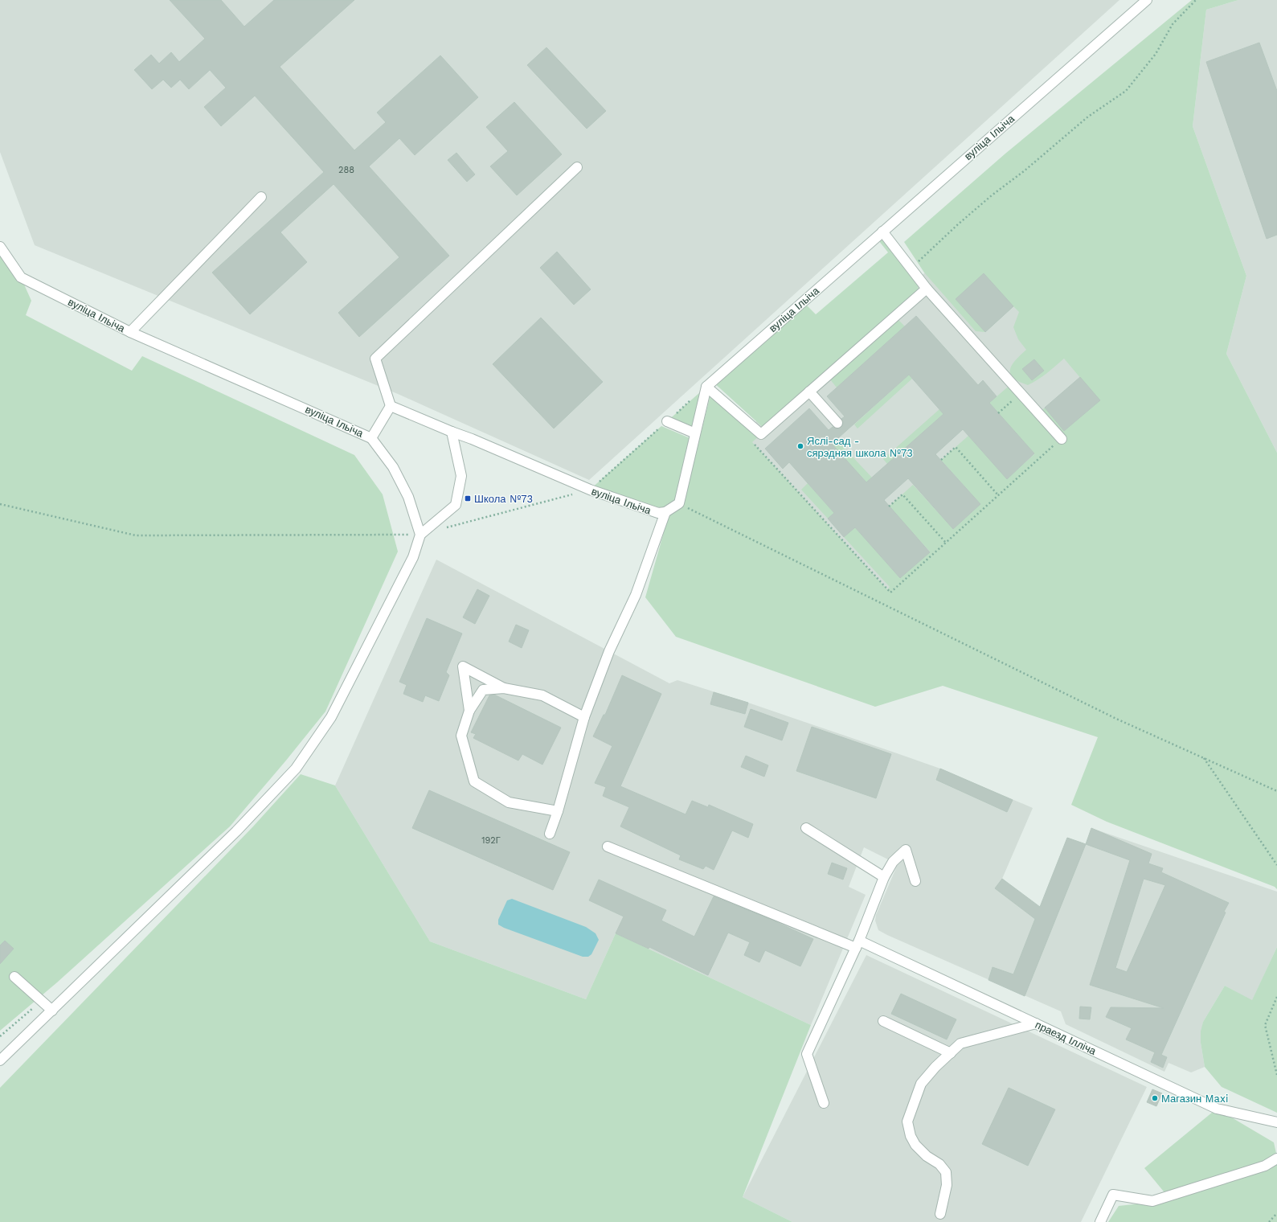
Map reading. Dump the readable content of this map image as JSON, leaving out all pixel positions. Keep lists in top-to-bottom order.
{
  "streets": {
    "street": ["вуліца Ільіча", "праезд Ілліча"]
  },
  "places": {
    "other": ["Яслі-сад - сярэдняя школа №73", "Магазин Maxi"],
    "transit": ["Школа №73"]
  },
  "house_numbers": ["288", "192Г"]
}
